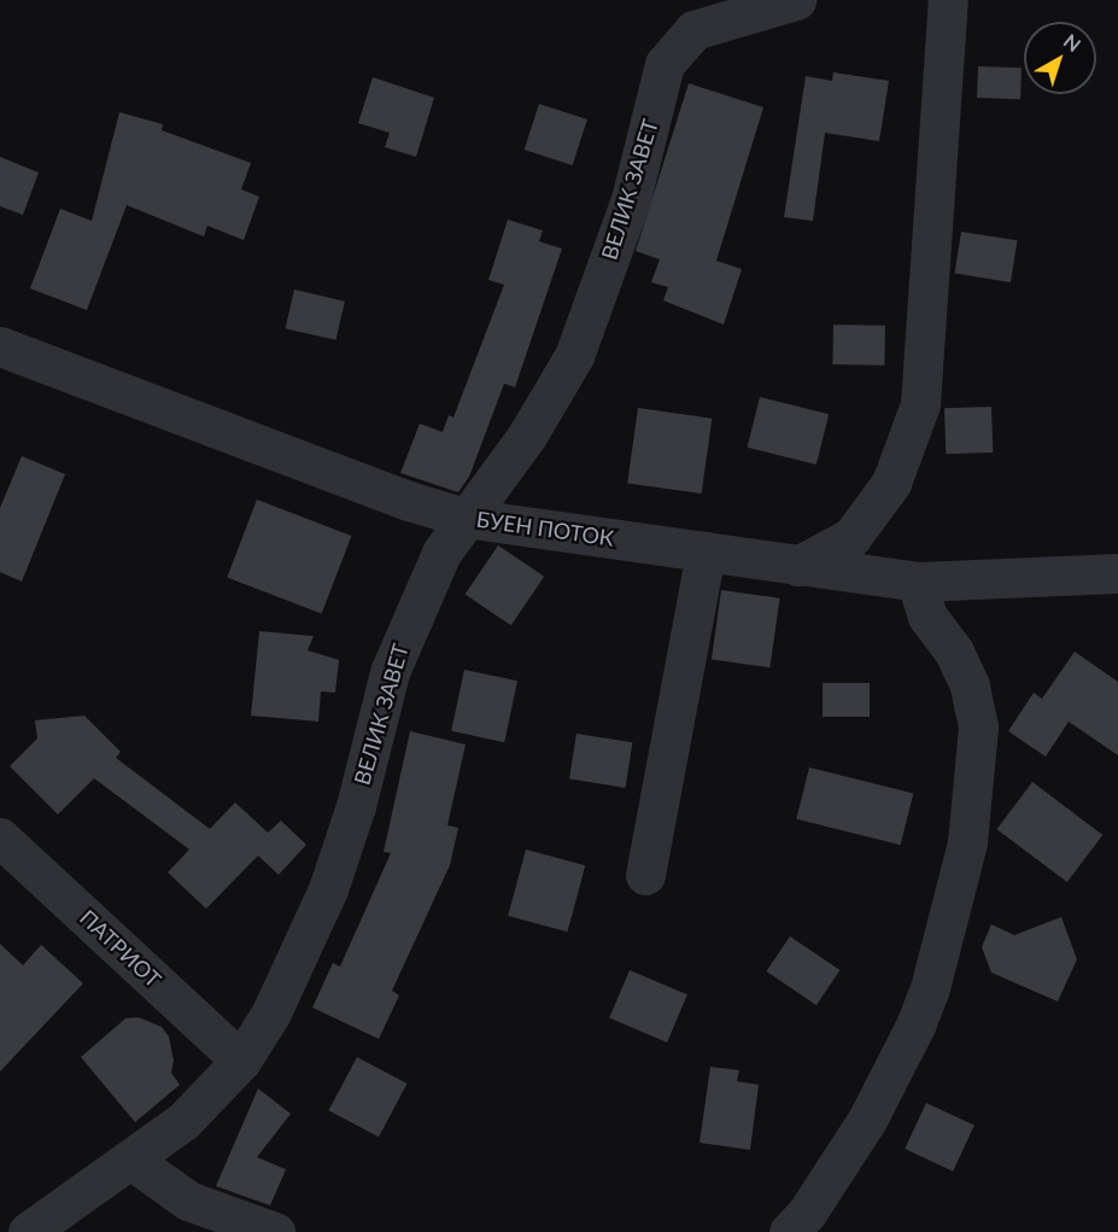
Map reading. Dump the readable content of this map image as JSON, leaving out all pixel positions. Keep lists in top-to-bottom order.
{
  "streets": {
    "street": ["ВЕЛИК ЗАВЕТ", "БУЕН ПОТОК", "ПАТРИОТ"]
  },
  "crossings": [
    ["ВЕЛИК ЗАВЕТ", "БУЕН ПОТОК"],
    ["ВЕЛИК ЗАВЕТ", "ПАТРИОТ"]
  ],
  "north": "top right"
}
